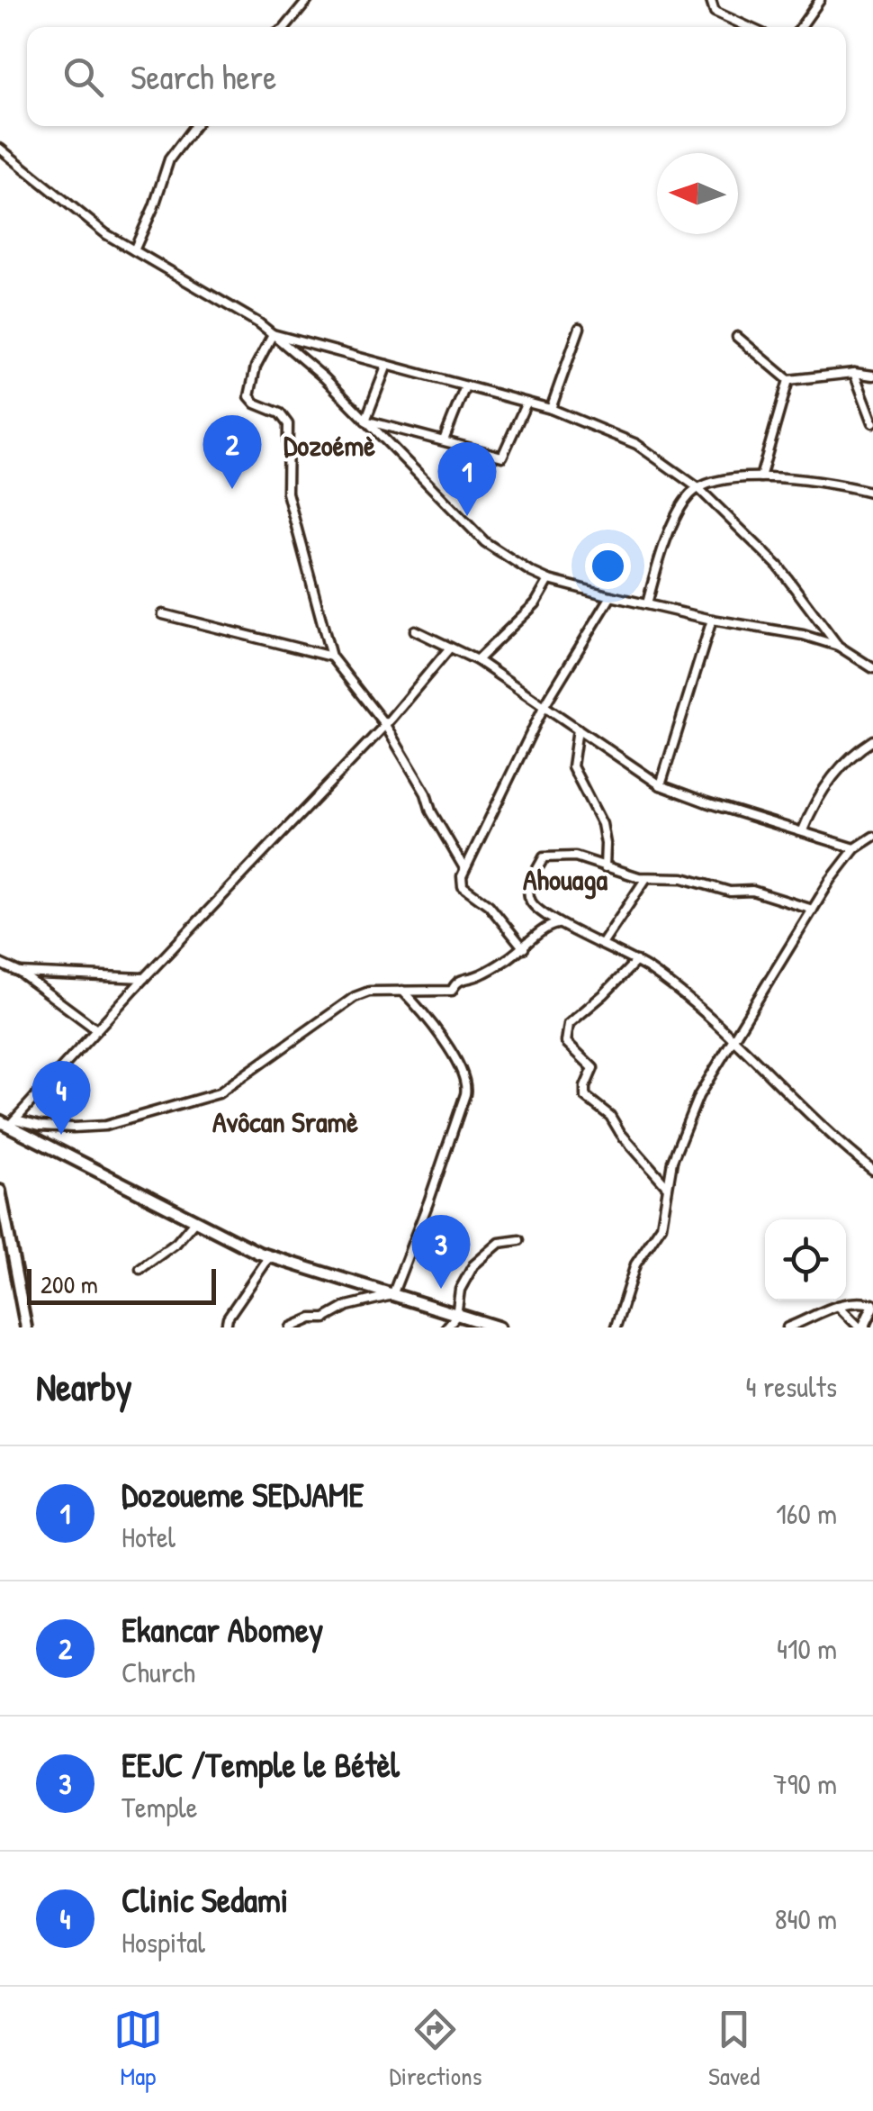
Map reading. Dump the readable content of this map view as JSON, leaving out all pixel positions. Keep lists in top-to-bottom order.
{
  "districts": ["Dozoémè", "Ahouaga", "Avôcan Sramè"],
  "scale_bar": "200 m",
  "north": "left",
  "page": {
    "search": "Search here",
    "pins": [
      "2",
      "1",
      "4",
      "3"
    ],
    "scale": "200 m",
    "heading": ["Nearby", "4 results"],
    "list": [
      {
        "mark": "1",
        "name": "Dozoueme SEDJAME",
        "note": "Hotel",
        "value": "160 m"
      },
      {
        "mark": "2",
        "name": "Ekancar Abomey",
        "note": "Church",
        "value": "410 m"
      },
      {
        "mark": "3",
        "name": "EEJC /Temple le Bétèl",
        "note": "Temple",
        "value": "790 m"
      },
      {
        "mark": "4",
        "name": "Clinic Sedami",
        "note": "Hospital",
        "value": "840 m"
      }
    ],
    "nav": ["Map", "Directions", "Saved"]
  }
}
